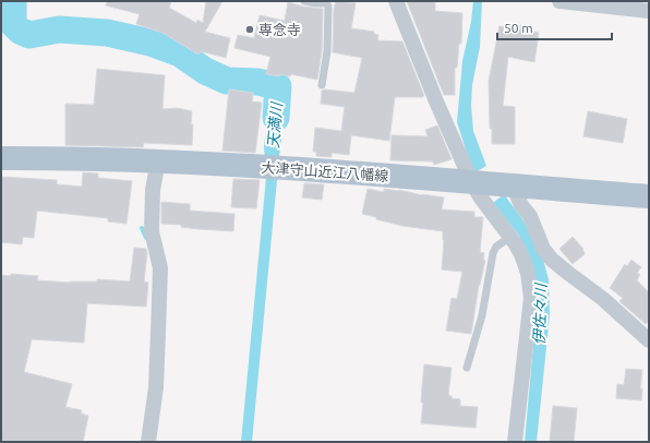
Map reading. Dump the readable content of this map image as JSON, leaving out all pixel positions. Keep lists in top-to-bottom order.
{
  "streets": {
    "main road": ["大津守山近江八幡線"]
  },
  "water": ["天満川", "伊佐々川"],
  "places": ["専念寺"],
  "scale_bar": "50 m"
}
